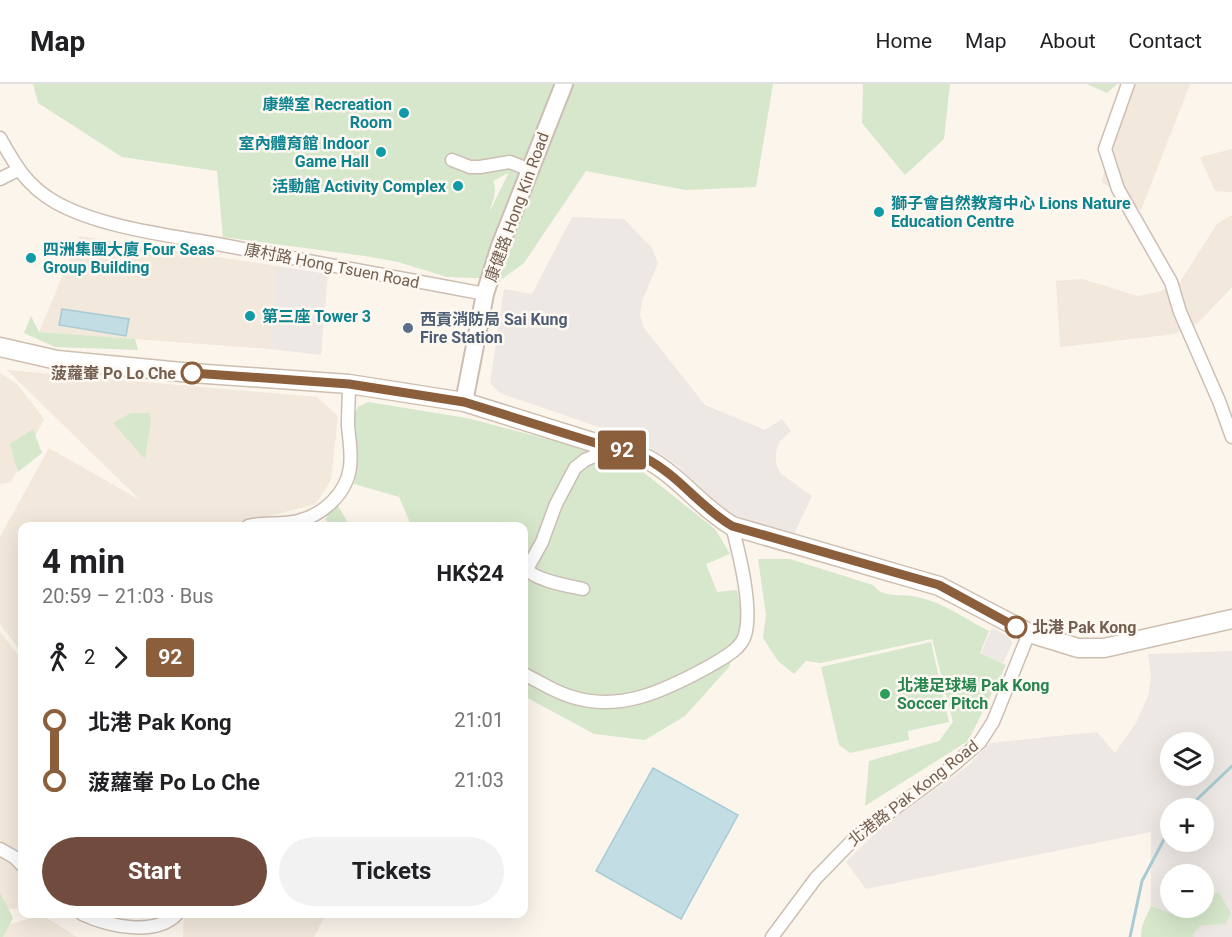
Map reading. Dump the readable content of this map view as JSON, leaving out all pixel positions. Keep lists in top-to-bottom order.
{
  "streets": {
    "street": ["康健路 Hong Kin Road", "康村路 Hong Tsuen Road", "北港路 Pak Kong Road"]
  },
  "crossings": [
    ["康健路 Hong Kin Road", "康村路 Hong Tsuen Road"]
  ],
  "places": [
    "康樂室 Recreation Room",
    "室內體育館 Indoor Game Hall",
    "活動館 Activity Complex",
    "獅子會自然教育中心 Lions Nature Education Centre",
    "四洲集團大廈 Four Seas Group Building",
    "第三座 Tower 3",
    "西貢消防局 Sai Kung Fire Station",
    "菠蘿輋 Po Lo Che",
    "北港 Pak Kong",
    "北港足球場 Pak Kong Soccer Pitch"
  ],
  "lines": ["bus line 92"],
  "page": {
    "header": "Map",
    "nav": [
      "Home",
      "Map",
      "About",
      "Contact"
    ],
    "on_map": "92",
    "heading": ["4 min", "20:59 – 21:03 · Bus", "HK$24"],
    "legs": ["2", "92"],
    "list": [
      {
        "name": "北港 Pak Kong",
        "value": "21:01"
      },
      {
        "name": "菠蘿輋 Po Lo Che",
        "value": "21:03"
      }
    ],
    "map_buttons": ["+", "−"],
    "buttons": ["Start", "Tickets"]
  }
}
